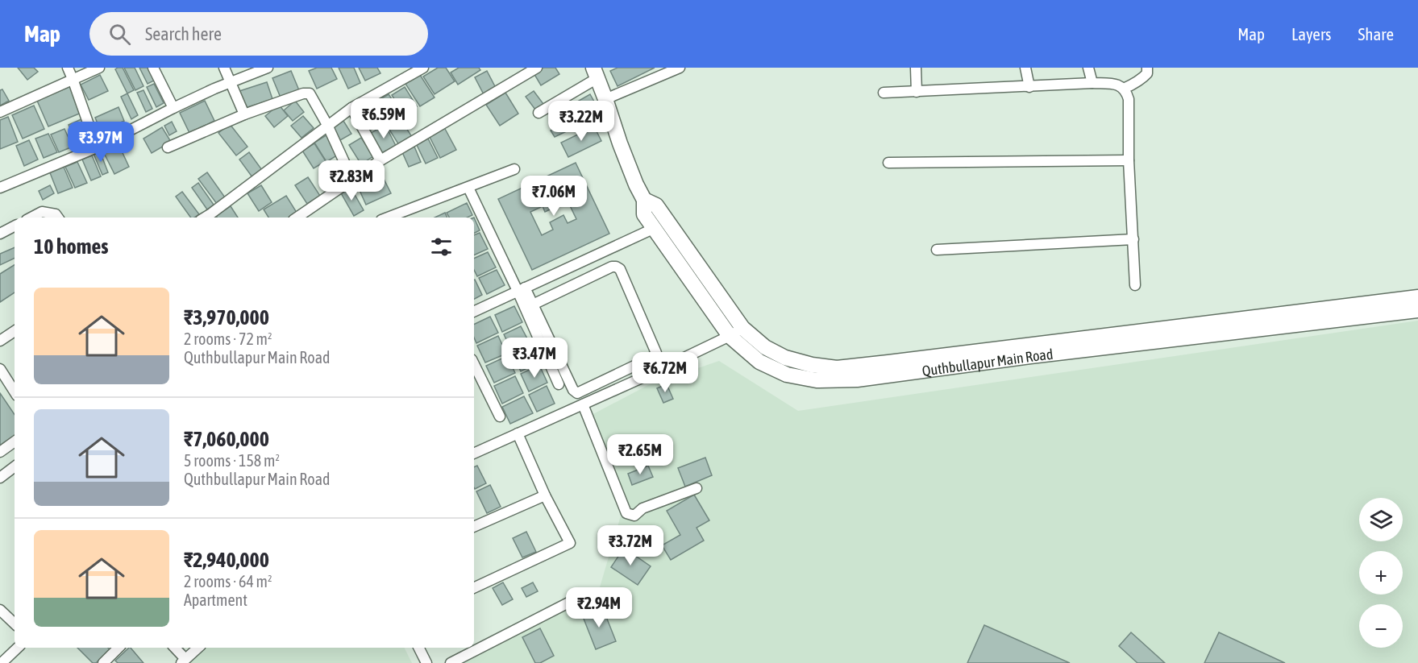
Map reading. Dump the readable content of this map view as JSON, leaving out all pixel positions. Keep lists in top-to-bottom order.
{
  "streets": {
    "main road": ["Quthbullapur Main Road"]
  },
  "page": {
    "header": "Map",
    "search": "Search here",
    "nav": ["Map", "Layers", "Share"],
    "price": [
      "₹6.59M",
      "₹3.22M",
      "₹3.97M",
      "₹2.83M",
      "₹7.06M",
      "₹3.47M",
      "₹6.72M",
      "₹2.65M",
      "₹3.72M",
      "₹2.94M"
    ],
    "heading": "10 homes",
    "list": [
      {
        "name": "₹3,970,000",
        "note": "2 rooms · 72 m² · Quthbullapur Main Road"
      },
      {
        "name": "₹7,060,000",
        "note": "5 rooms · 158 m² · Quthbullapur Main Road"
      },
      {
        "name": "₹2,940,000",
        "note": "2 rooms · 64 m² · Apartment"
      }
    ],
    "map_buttons": ["+", "−"]
  }
}
